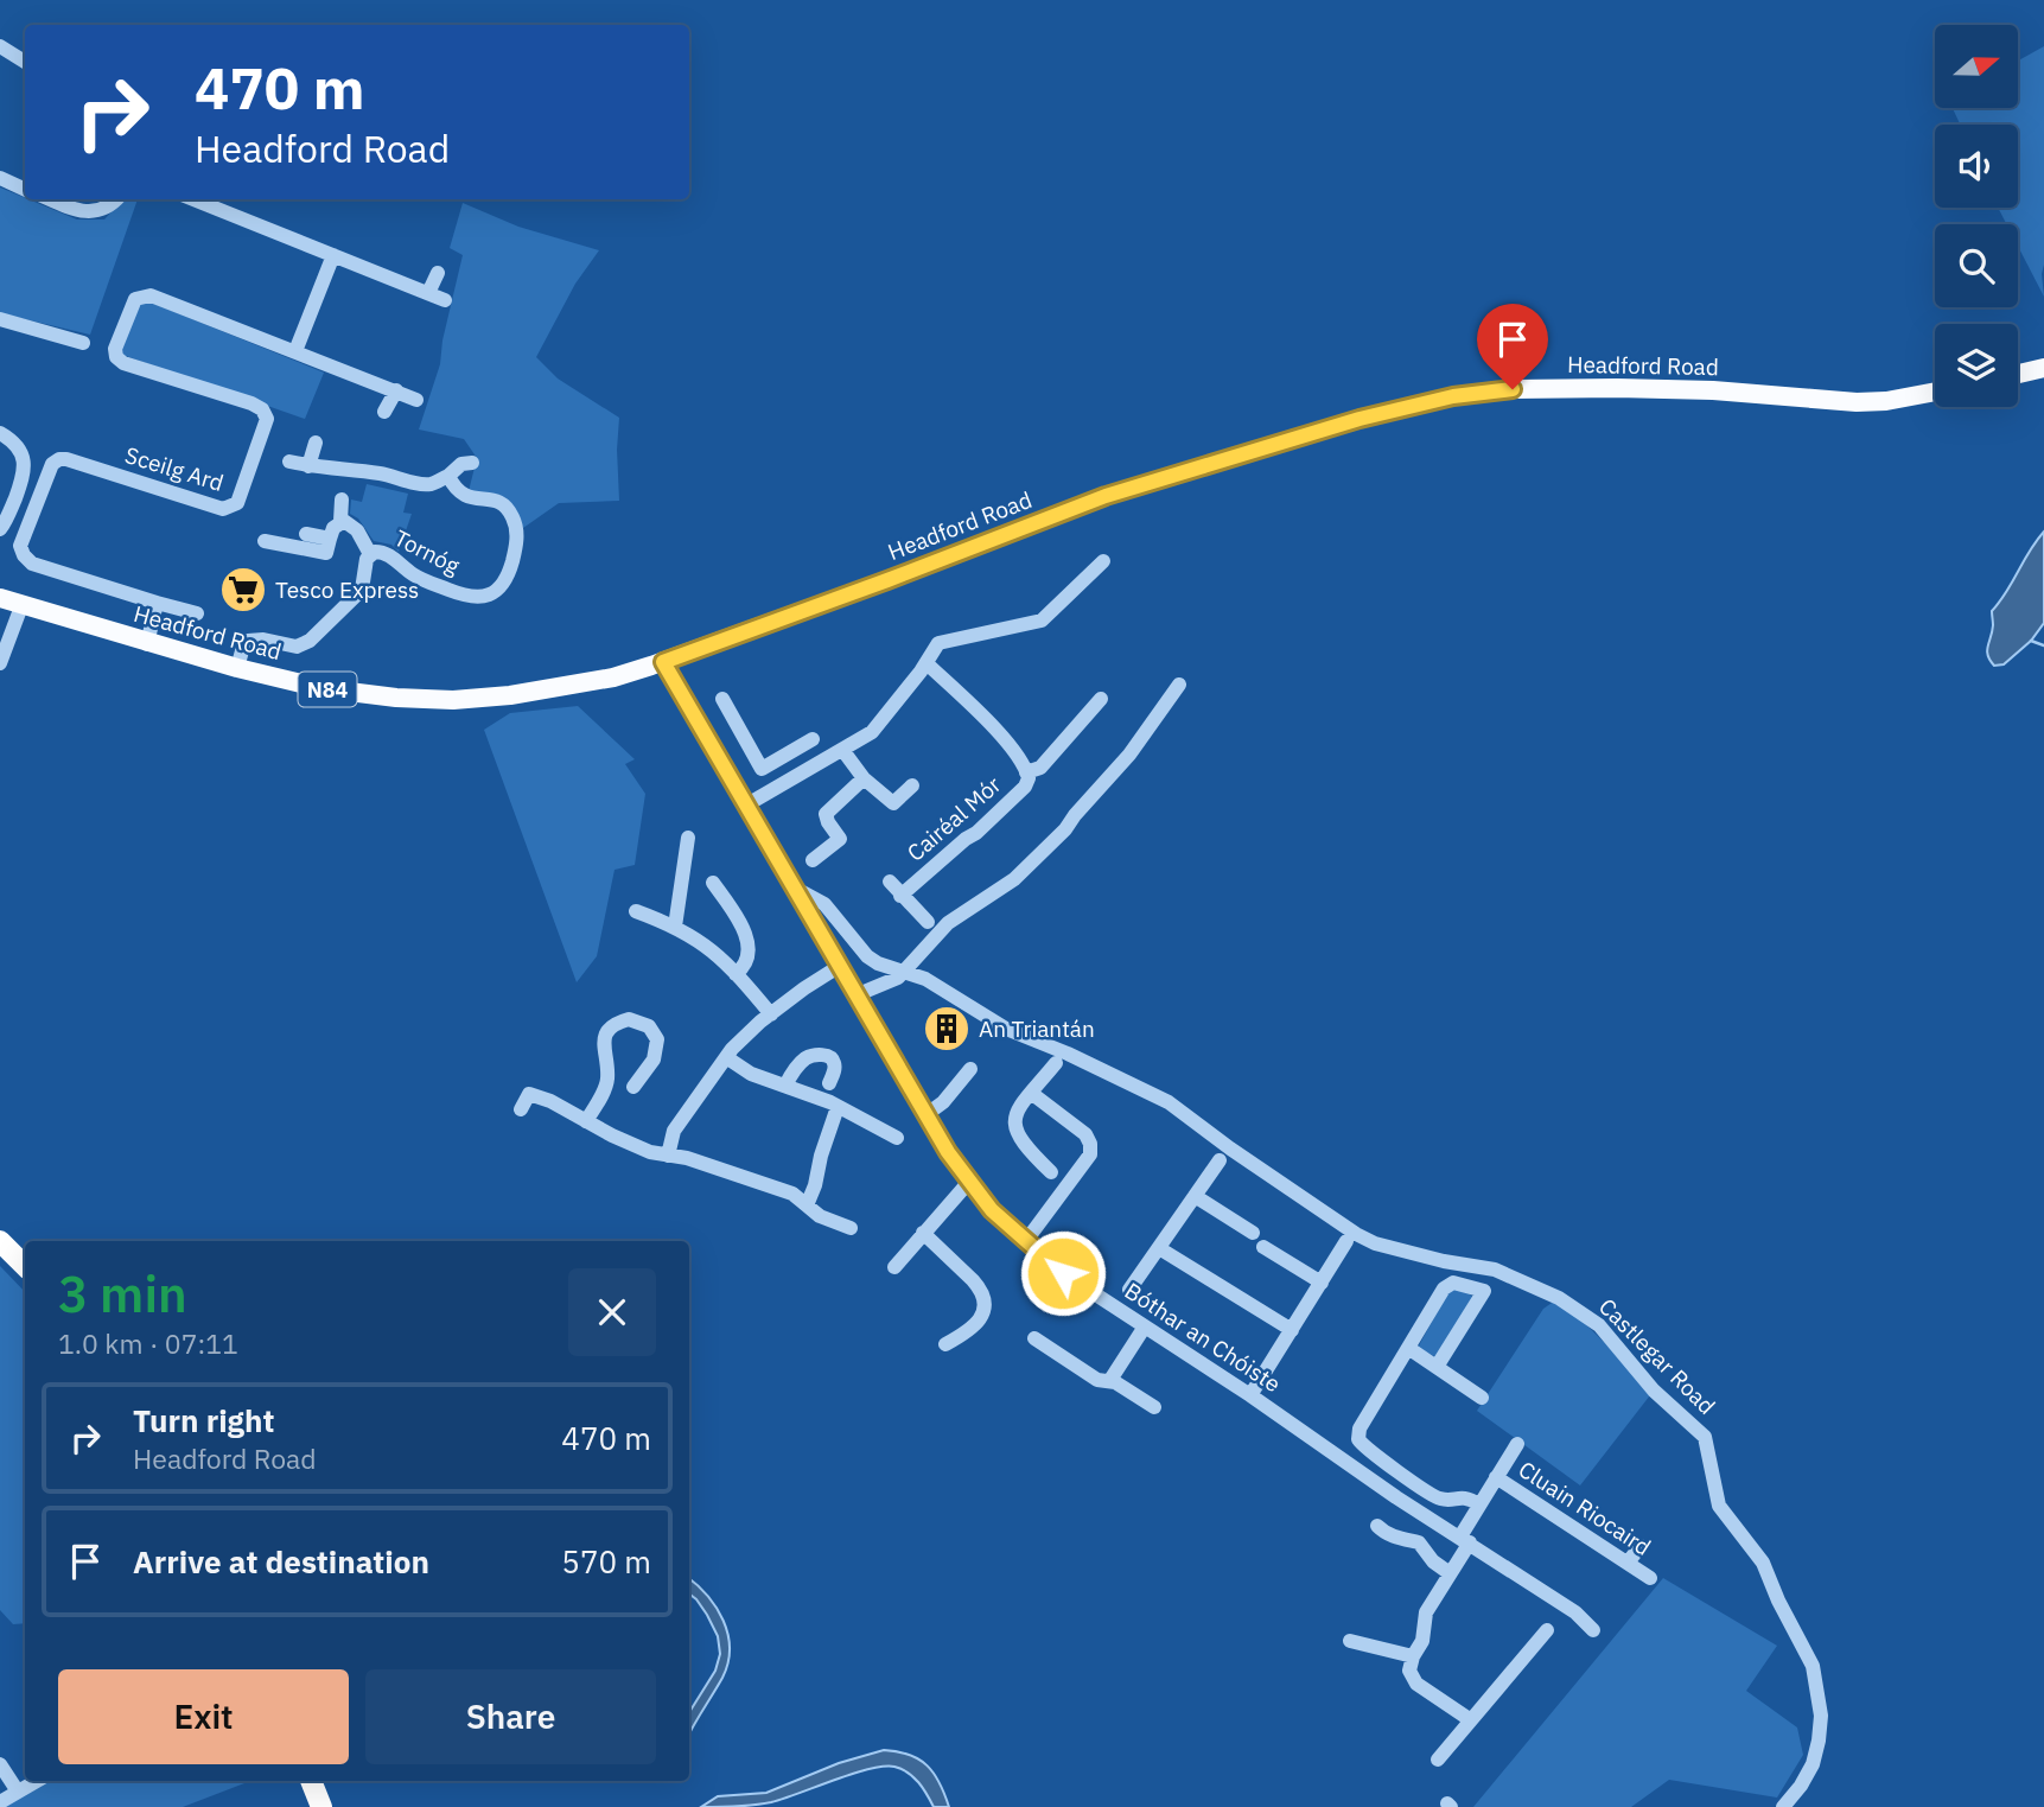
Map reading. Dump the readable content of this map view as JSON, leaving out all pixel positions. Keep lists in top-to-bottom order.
{
  "streets": {
    "main road": ["Headford Road", "N84"],
    "street": [
      "Sceilg Ard",
      "Tornóg",
      "Cairéal Mór",
      "Bóthar an Chóiste",
      "Castlegar Road",
      "Cluain Riocaird"
    ]
  },
  "crossings": [
    ["Headford Road", "Tornóg"],
    ["Headford Road", "Bóthar an Chóiste"],
    ["Bóthar an Chóiste", "Castlegar Road"],
    ["Bóthar an Chóiste", "Cluain Riocaird"]
  ],
  "places": {
    "supermarket": ["Tesco Express"],
    "building": ["An Triantán"]
  },
  "north": "right",
  "page": {
    "turn": ["470 m", "Headford Road"],
    "heading": ["3 min", "1.0 km · 07:11"],
    "list": [
      {
        "name": "Turn right",
        "note": "Headford Road",
        "value": "470 m"
      },
      {
        "name": "Arrive at destination",
        "value": "570 m"
      }
    ],
    "buttons": ["Exit", "Share"]
  }
}
